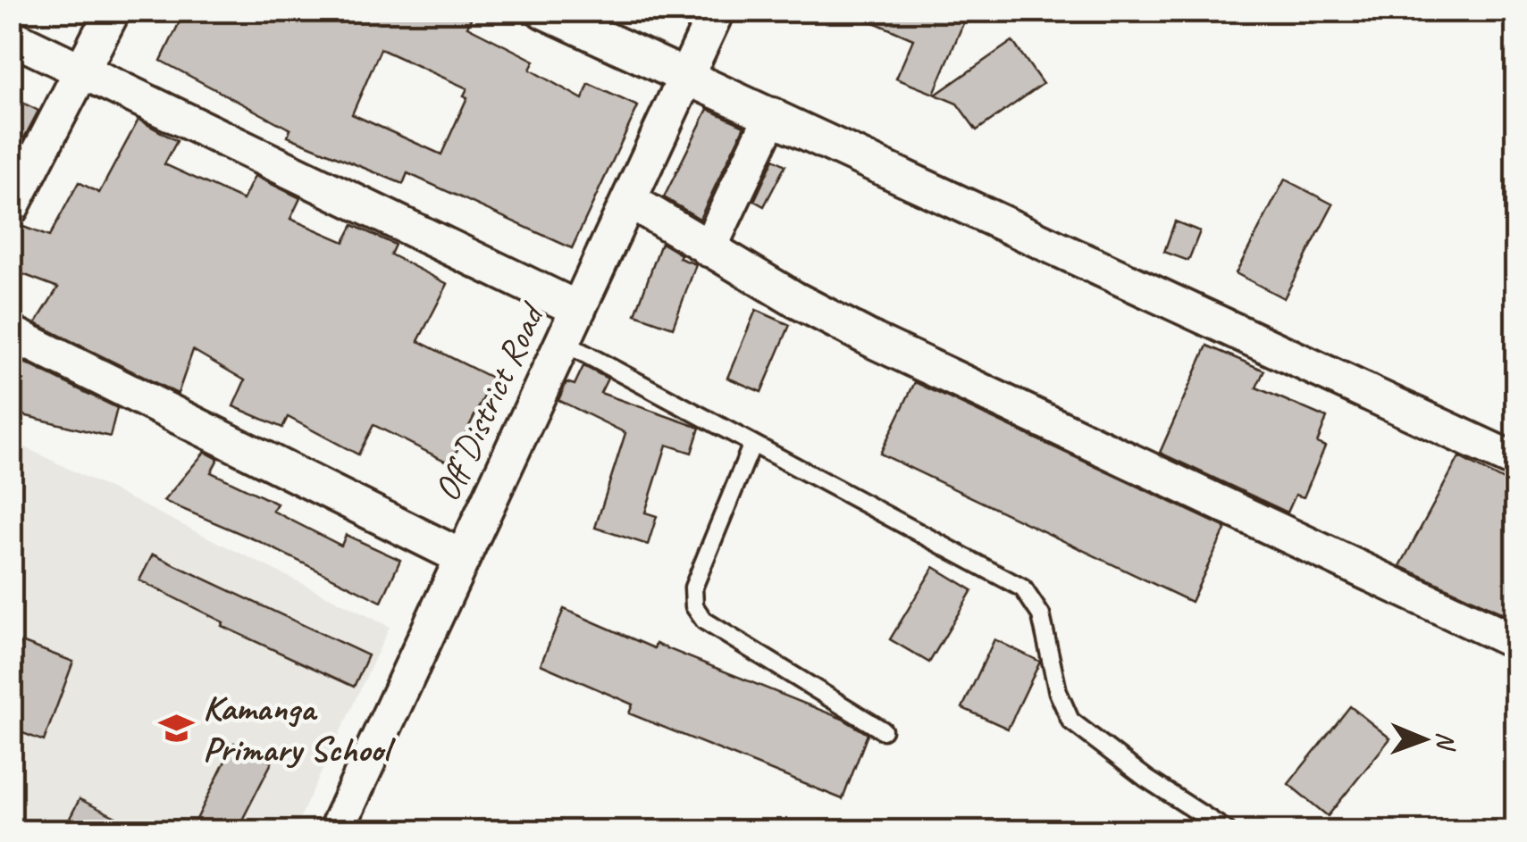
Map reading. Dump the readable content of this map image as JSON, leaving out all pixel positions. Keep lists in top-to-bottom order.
{
  "streets": {
    "street": ["Off District Road"]
  },
  "places": {
    "school or university": ["Kamanga Primary School"]
  },
  "north": "right"
}
